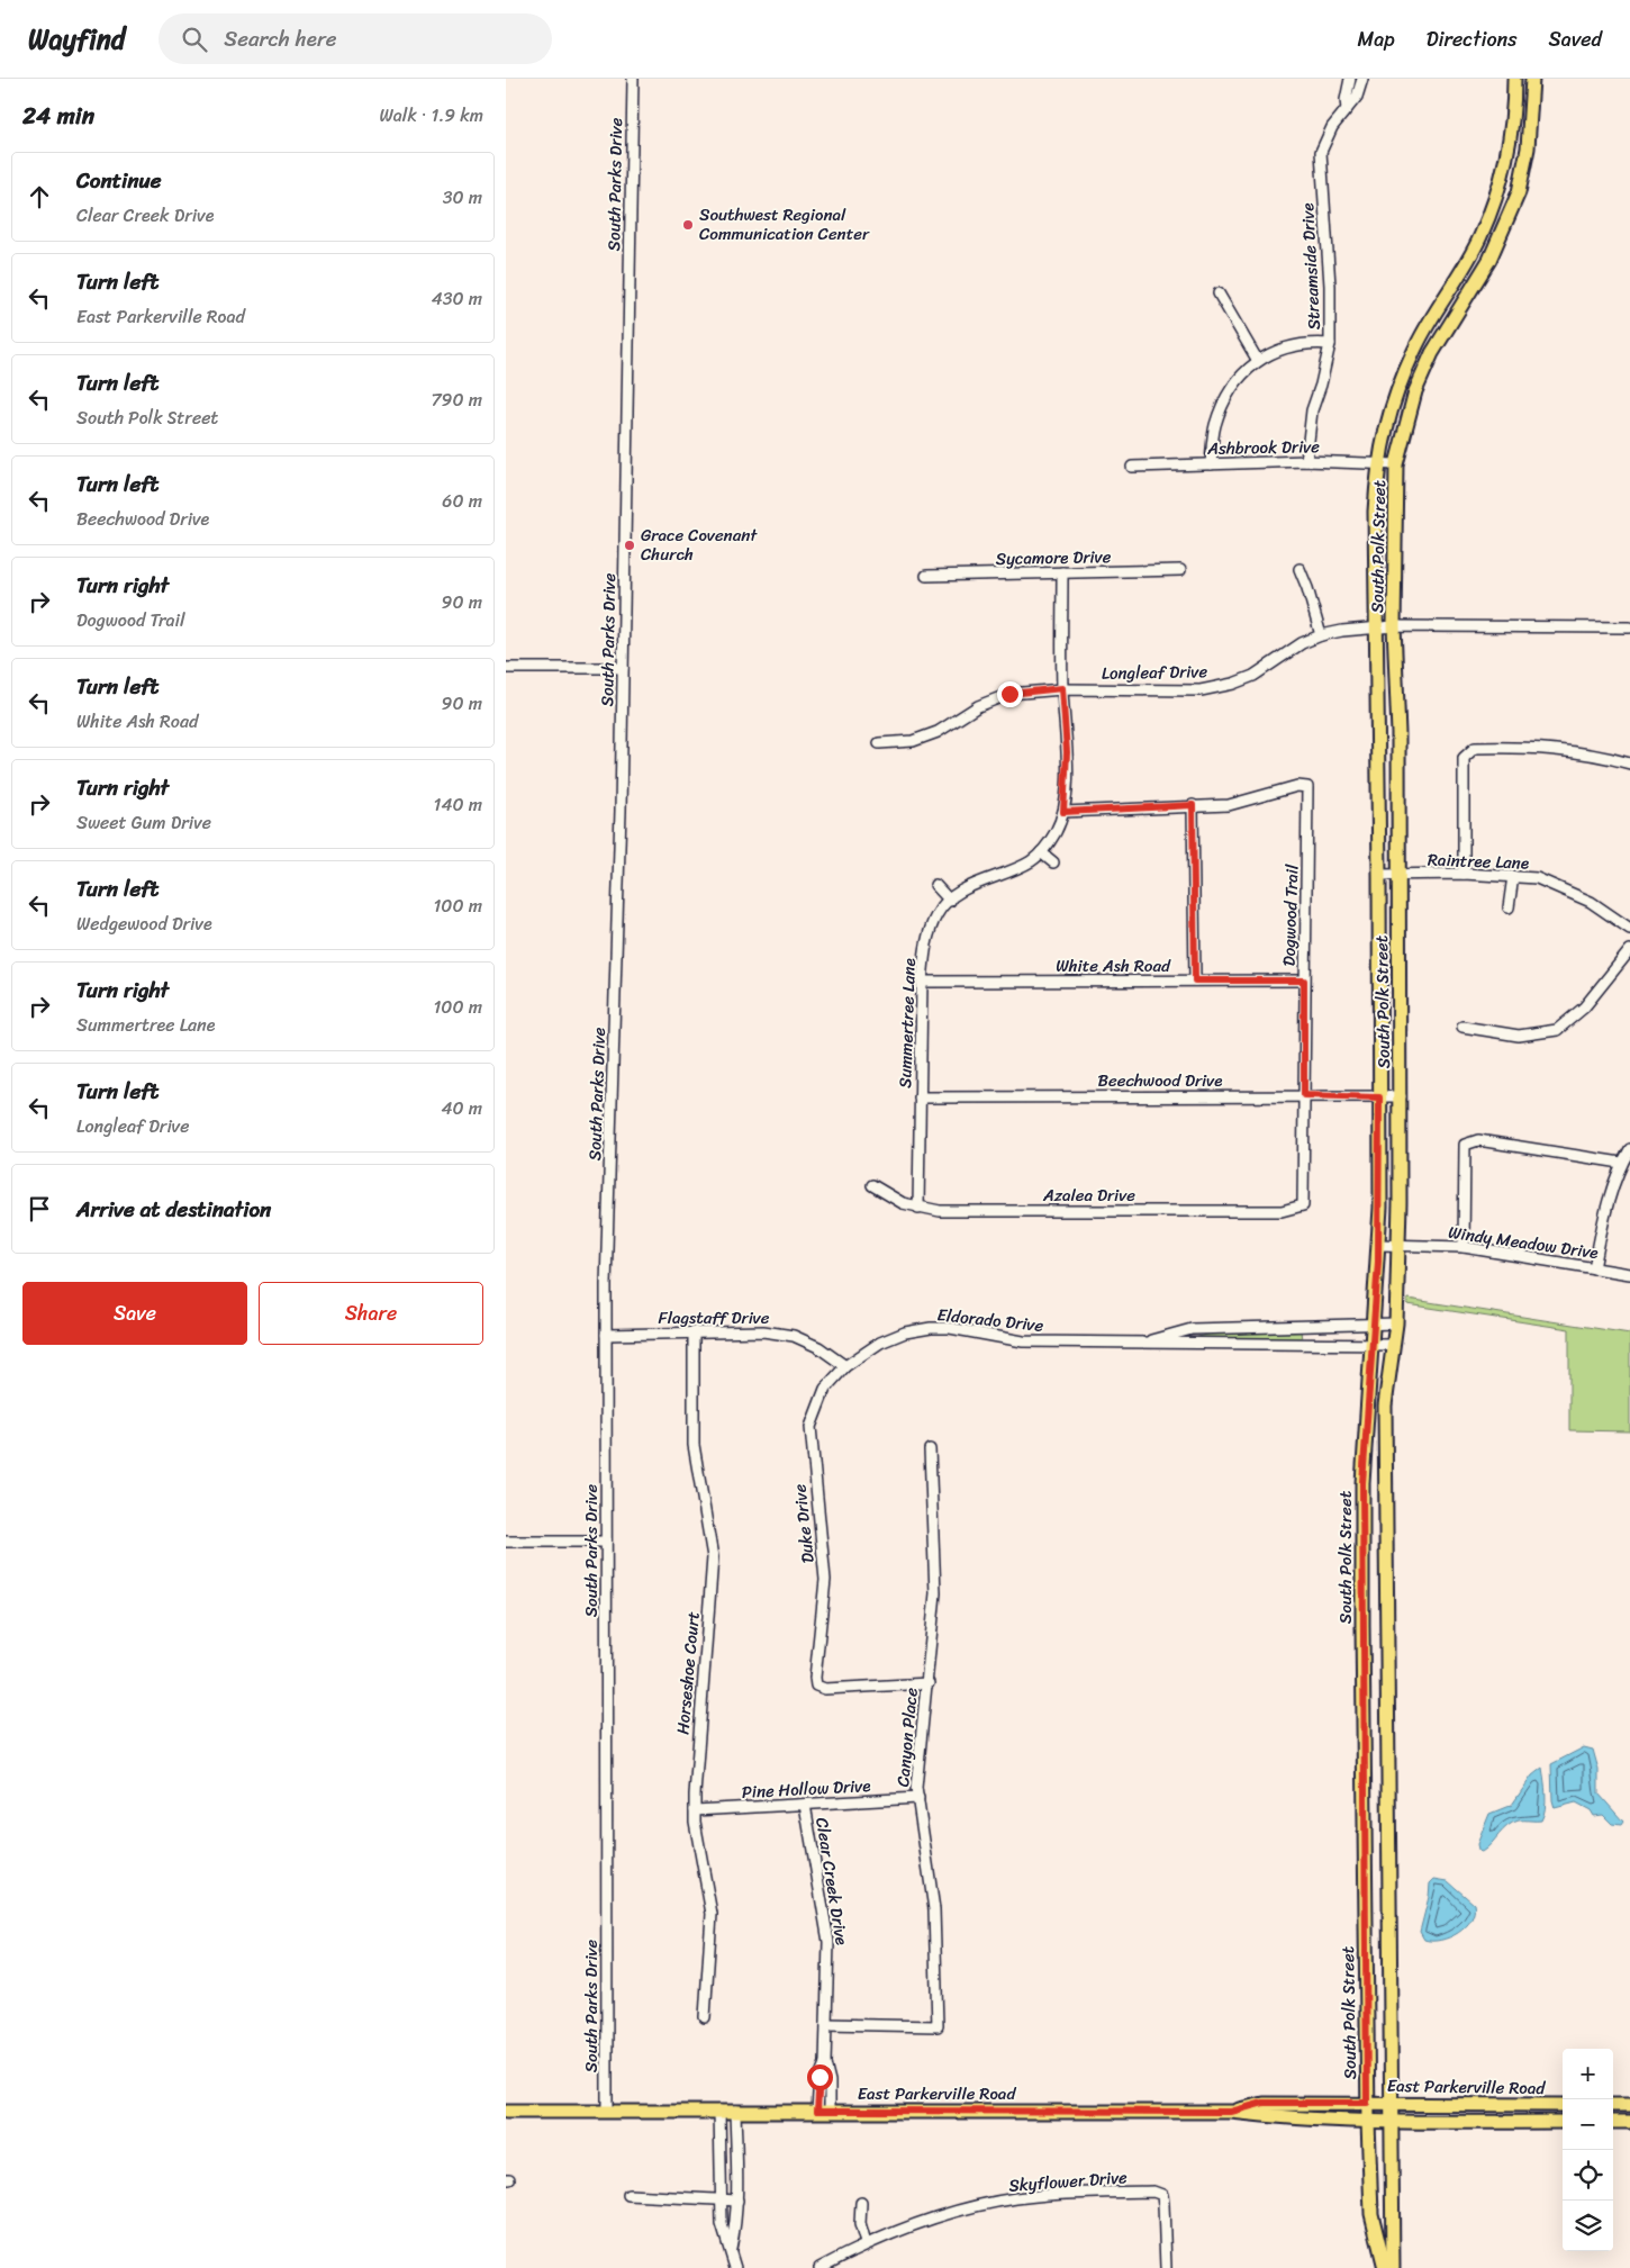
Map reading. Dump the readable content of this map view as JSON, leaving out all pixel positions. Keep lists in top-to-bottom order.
{
  "streets": {
    "main road": ["South Polk Street", "East Parkerville Road"],
    "street": [
      "South Parks Drive",
      "Streamside Drive",
      "Ashbrook Drive",
      "Sycamore Drive",
      "Longleaf Drive",
      "Raintree Lane",
      "Dogwood Trail",
      "White Ash Road",
      "Summertree Lane",
      "Beechwood Drive",
      "Azalea Drive",
      "Windy Meadow Drive",
      "Flagstaff Drive",
      "Eldorado Drive",
      "Duke Drive",
      "Horseshoe Court",
      "Canyon Place",
      "Pine Hollow Drive",
      "Clear Creek Drive",
      "Skyflower Drive"
    ]
  },
  "crossings": [
    ["South Parks Drive", "Flagstaff Drive"],
    ["South Parks Drive", "East Parkerville Road"],
    ["Streamside Drive", "Ashbrook Drive"],
    ["Ashbrook Drive", "South Polk Street"],
    ["South Polk Street", "Longleaf Drive"],
    ["South Polk Street", "Raintree Lane"],
    ["South Polk Street", "Beechwood Drive"],
    ["South Polk Street", "Windy Meadow Drive"],
    ["South Polk Street", "Eldorado Drive"],
    ["South Polk Street", "East Parkerville Road"],
    ["Sycamore Drive", "Summertree Lane"],
    ["Longleaf Drive", "Summertree Lane"],
    ["Dogwood Trail", "White Ash Road"],
    ["Dogwood Trail", "Beechwood Drive"],
    ["Dogwood Trail", "Azalea Drive"],
    ["White Ash Road", "Summertree Lane"],
    ["Summertree Lane", "Beechwood Drive"],
    ["Summertree Lane", "Azalea Drive"],
    ["Flagstaff Drive", "Eldorado Drive"],
    ["Flagstaff Drive", "Duke Drive"],
    ["Flagstaff Drive", "Horseshoe Court"],
    ["Eldorado Drive", "Duke Drive"],
    ["Duke Drive", "Canyon Place"],
    ["Horseshoe Court", "Pine Hollow Drive"],
    ["Canyon Place", "Pine Hollow Drive"],
    ["Canyon Place", "Clear Creek Drive"],
    ["Pine Hollow Drive", "Clear Creek Drive"],
    ["Clear Creek Drive", "East Parkerville Road"]
  ],
  "places": ["Southwest Regional Communication Center", "Grace Covenant Church"],
  "page": {
    "header": "Wayfind",
    "search": "Search here",
    "nav": ["Map", "Directions", "Saved"],
    "heading": ["24 min", "Walk · 1.9 km"],
    "list": [
      ["Continue", "Clear Creek Drive", "30 m"],
      ["Turn left", "East Parkerville Road", "430 m"],
      ["Turn left", "South Polk Street", "790 m"],
      ["Turn left", "Beechwood Drive", "60 m"],
      ["Turn right", "Dogwood Trail", "90 m"],
      ["Turn left", "White Ash Road", "90 m"],
      ["Turn right", "Sweet Gum Drive", "140 m"],
      ["Turn left", "Wedgewood Drive", "100 m"],
      ["Turn right", "Summertree Lane", "100 m"],
      ["Turn left", "Longleaf Drive", "40 m"],
      "Arrive at destination"
    ],
    "buttons": ["Save", "Share"],
    "map_buttons": ["+", "−"]
  }
}
